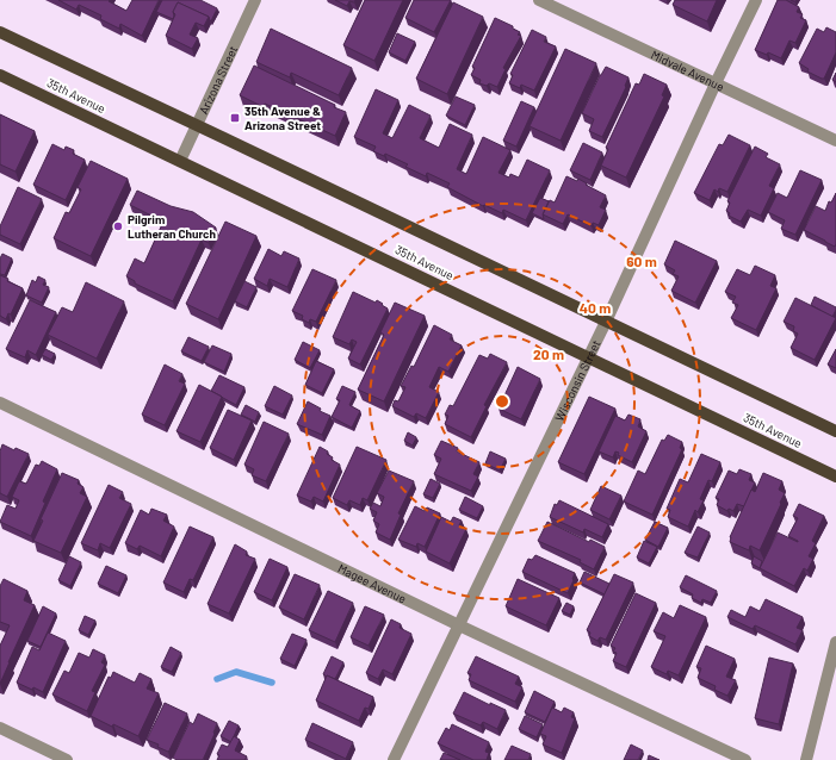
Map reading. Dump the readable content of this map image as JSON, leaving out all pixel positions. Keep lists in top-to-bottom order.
{
  "streets": {
    "main road": ["35th Avenue"],
    "street": [
      "Midvale Avenue",
      "Arizona Street",
      "Wisconsin Street",
      "Magee Avenue"
    ]
  },
  "crossings": [
    ["Midvale Avenue", "Wisconsin Street"],
    ["Arizona Street", "35th Avenue"],
    ["35th Avenue", "Wisconsin Street"],
    ["Wisconsin Street", "Magee Avenue"]
  ],
  "places": {
    "transit": ["35th Avenue & Arizona Street"],
    "other": ["Pilgrim Lutheran Church"]
  },
  "rings": ["60 m", "40 m", "20 m"]
}
